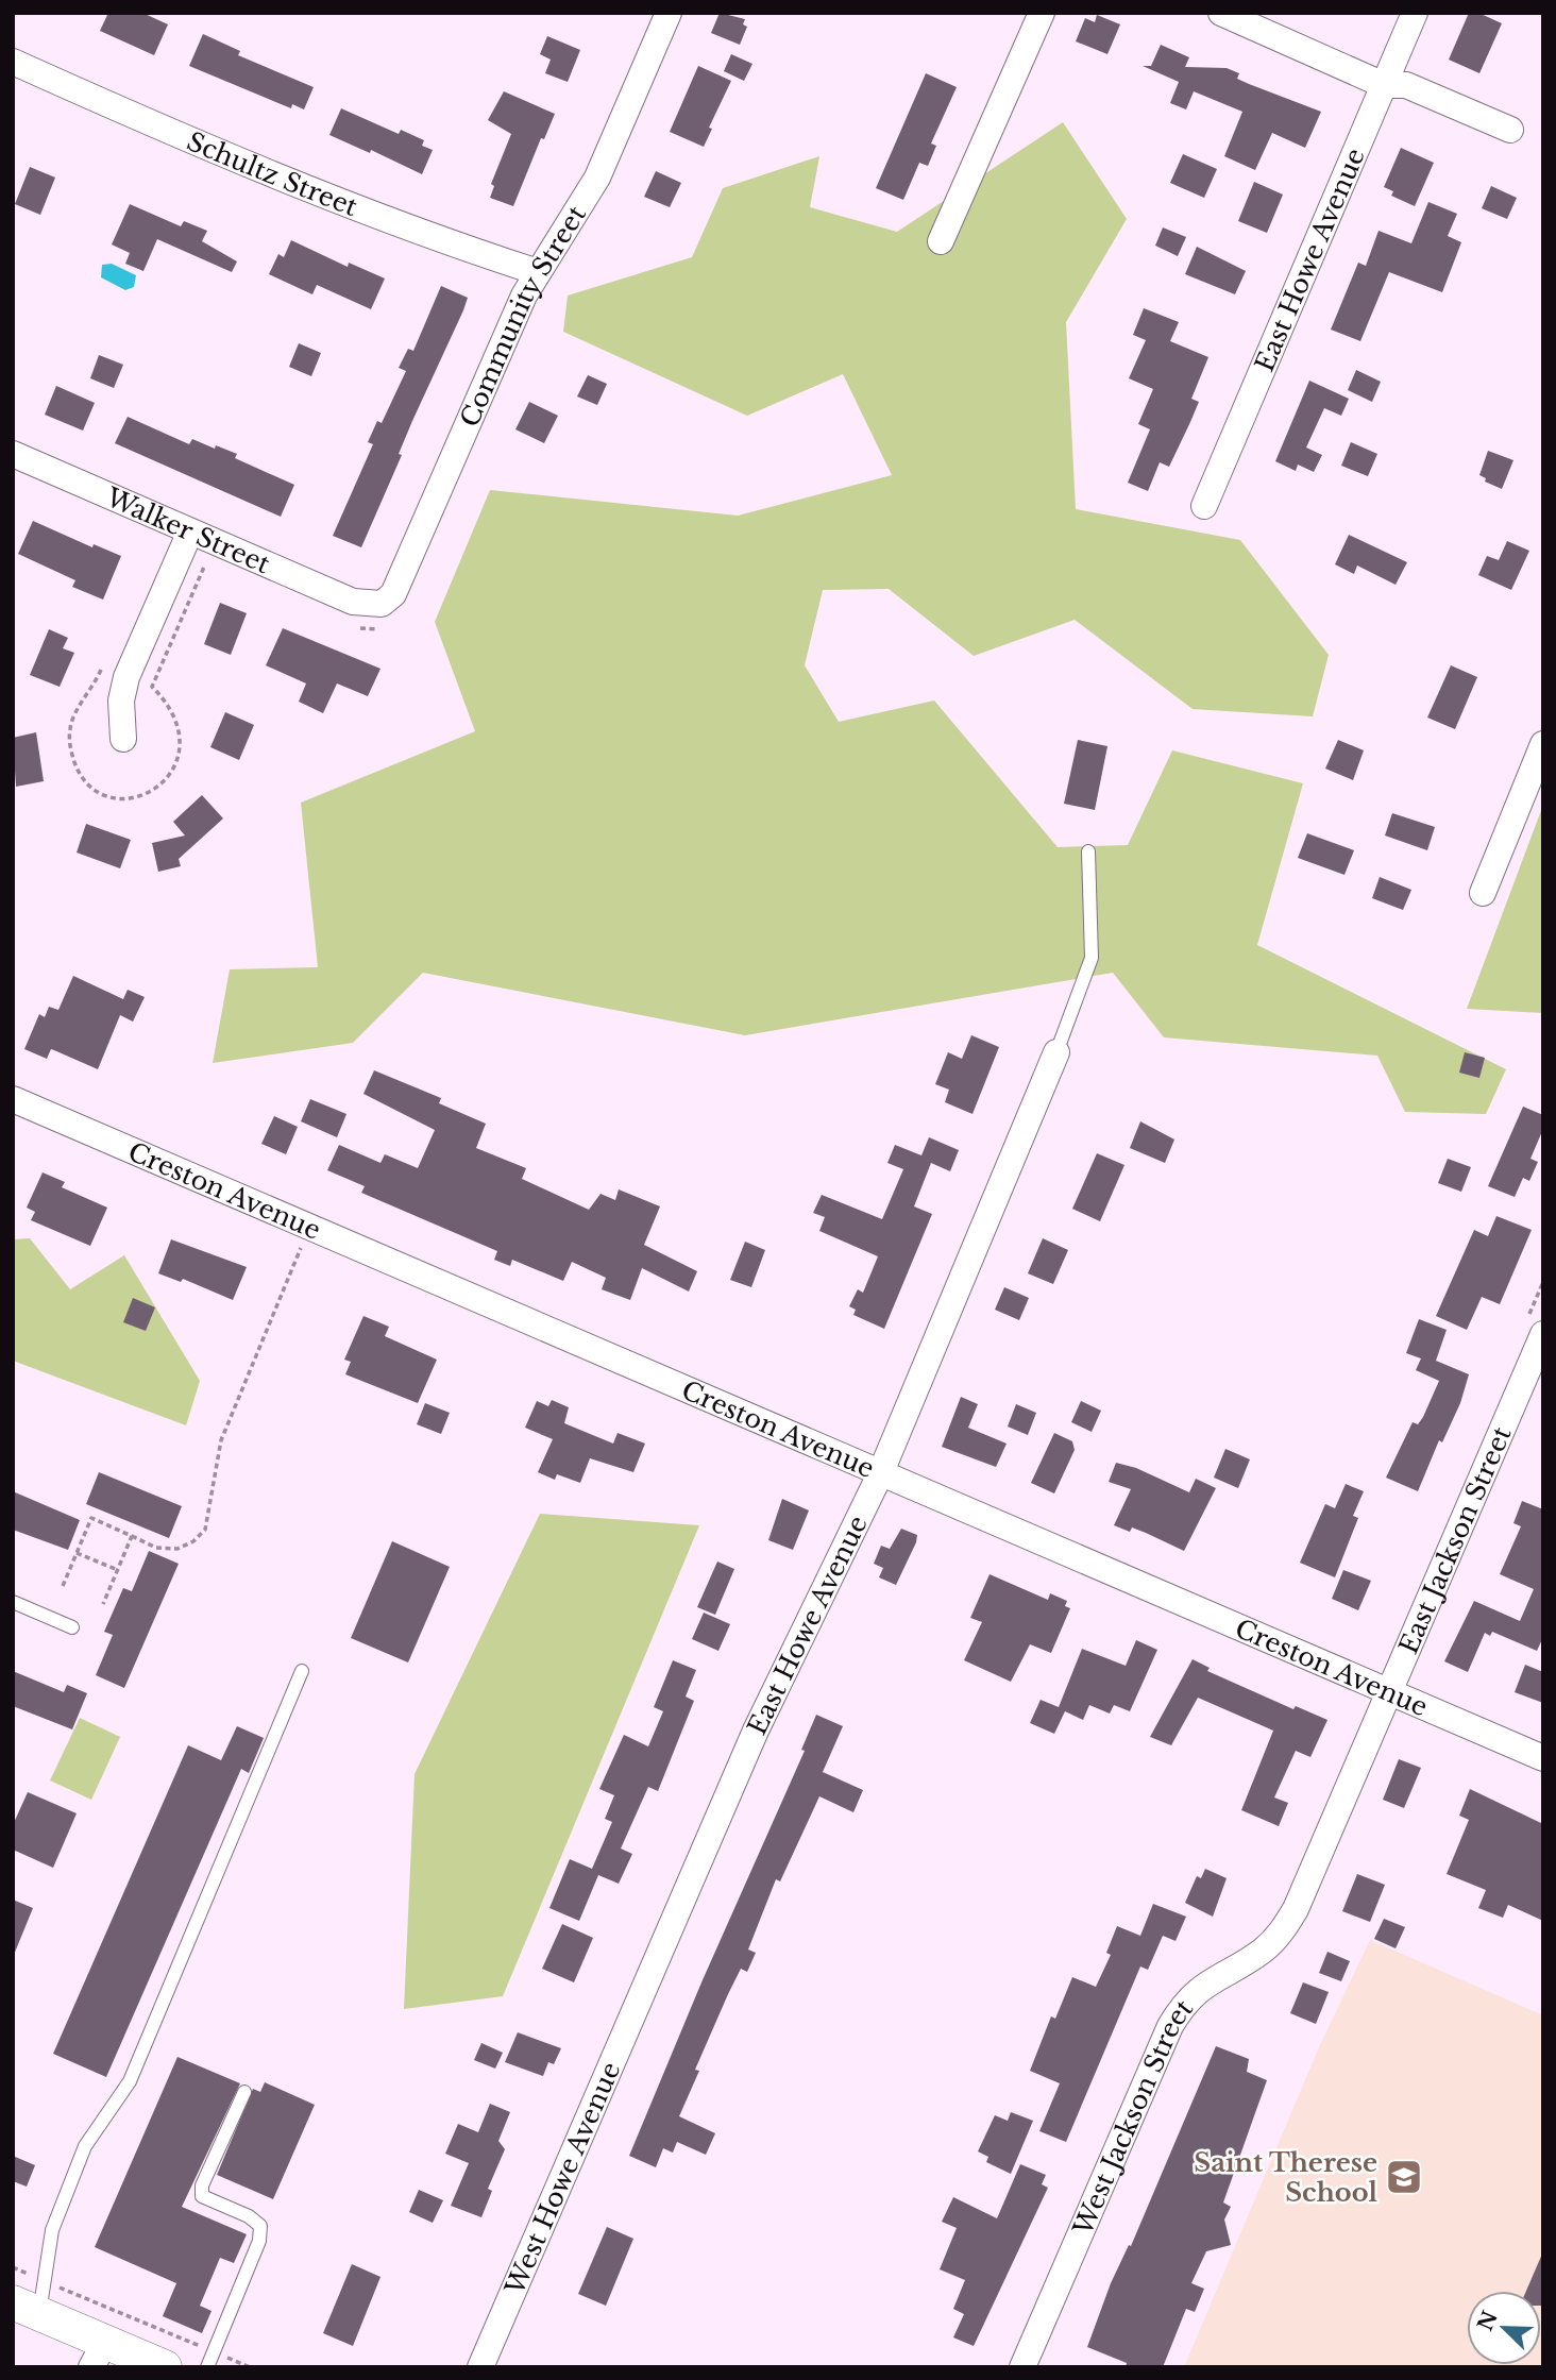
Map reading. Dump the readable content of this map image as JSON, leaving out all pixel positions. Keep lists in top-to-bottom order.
{
  "streets": {
    "street": [
      "Schultz Street",
      "East Howe Avenue",
      "Community Street",
      "Walker Street",
      "Creston Avenue",
      "East Jackson Street",
      "West Jackson Street",
      "West Howe Avenue"
    ]
  },
  "crossings": [
    ["Schultz Street", "Community Street"],
    ["East Howe Avenue", "Creston Avenue"],
    ["East Howe Avenue", "West Howe Avenue"],
    ["Community Street", "Walker Street"],
    ["Creston Avenue", "East Jackson Street"],
    ["East Jackson Street", "West Jackson Street"]
  ],
  "places": {
    "school or university": ["Saint Therese School"]
  },
  "north": "top left"
}
